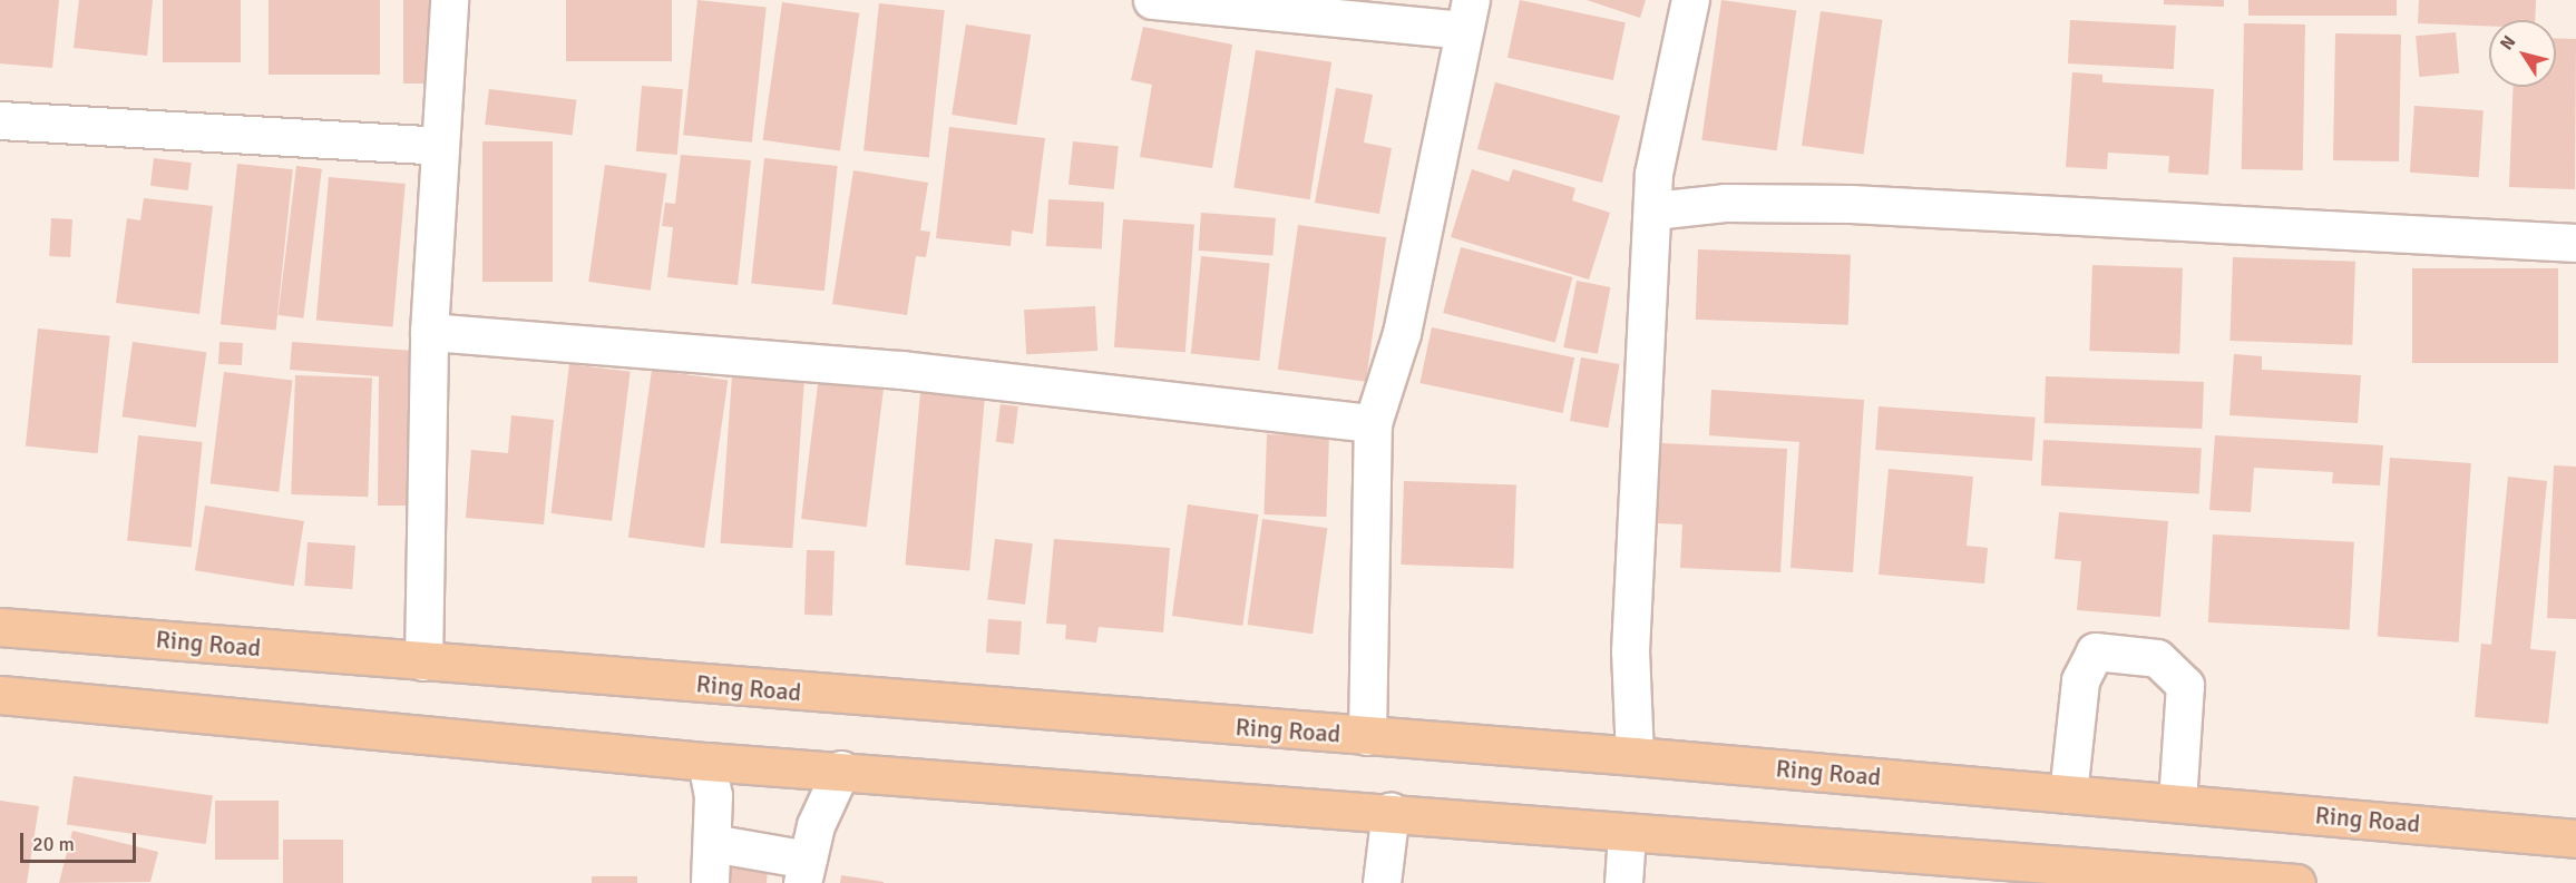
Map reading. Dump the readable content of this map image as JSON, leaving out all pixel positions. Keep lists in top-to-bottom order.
{
  "streets": {
    "main road": ["Ring Road"]
  },
  "scale_bar": "20 m",
  "north": "top left"
}
